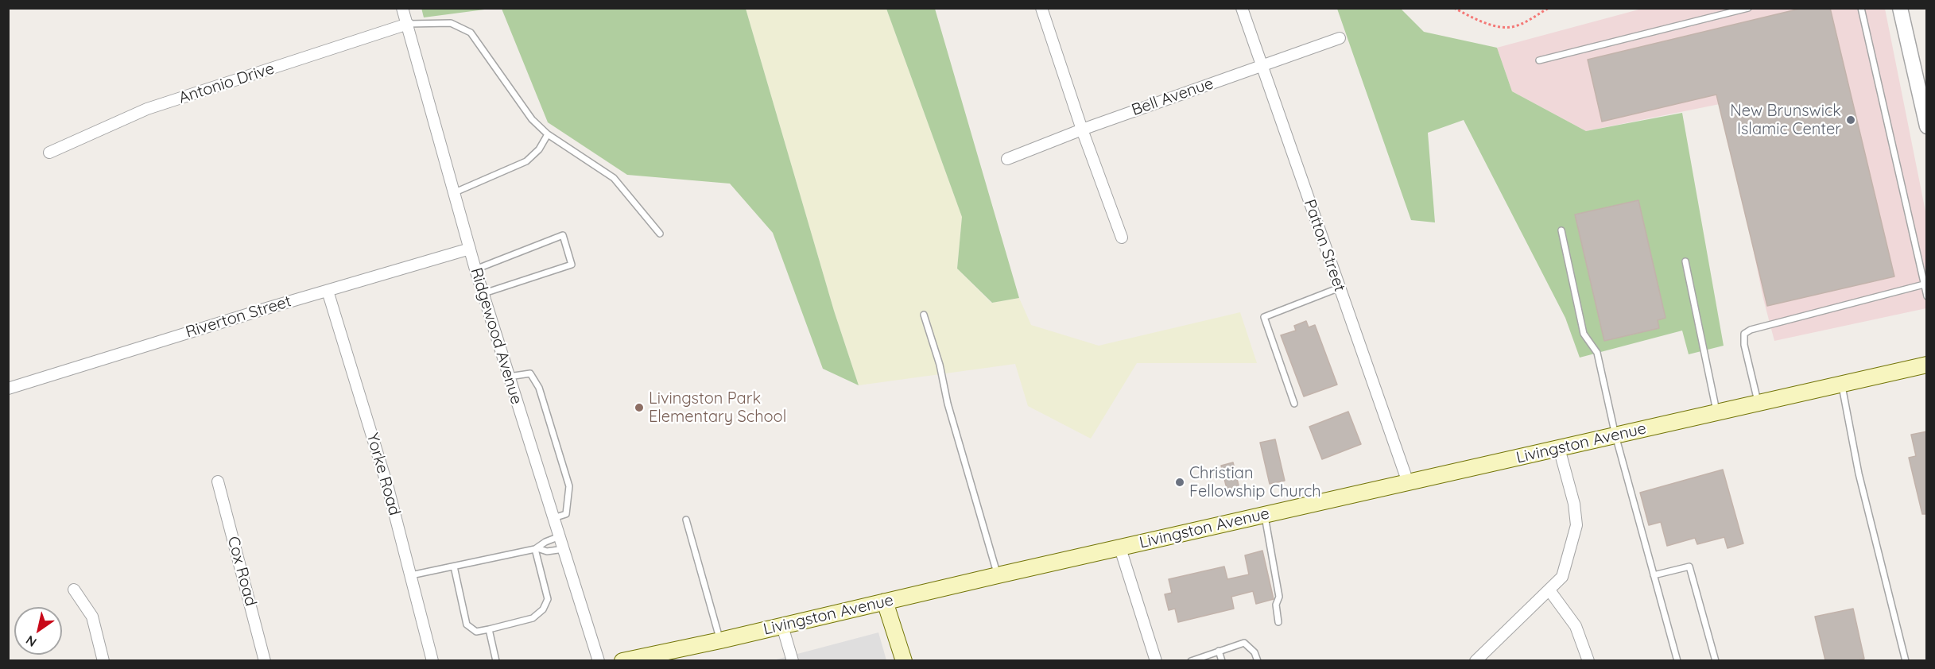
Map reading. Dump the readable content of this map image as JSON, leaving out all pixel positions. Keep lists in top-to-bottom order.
{
  "streets": {
    "main road": ["Livingston Avenue"],
    "street": [
      "Antonio Drive",
      "Bell Avenue",
      "Patton Street",
      "Riverton Street",
      "Ridgewood Avenue",
      "Yorke Road",
      "Cox Road"
    ]
  },
  "crossings": [
    ["Antonio Drive", "Ridgewood Avenue"],
    ["Bell Avenue", "Patton Street"],
    ["Patton Street", "Livingston Avenue"],
    ["Riverton Street", "Ridgewood Avenue"],
    ["Riverton Street", "Yorke Road"]
  ],
  "places": ["New Brunswick Islamic Center", "Livingston Park Elementary School", "Christian Fellowship Church"],
  "north": "bottom left"
}
